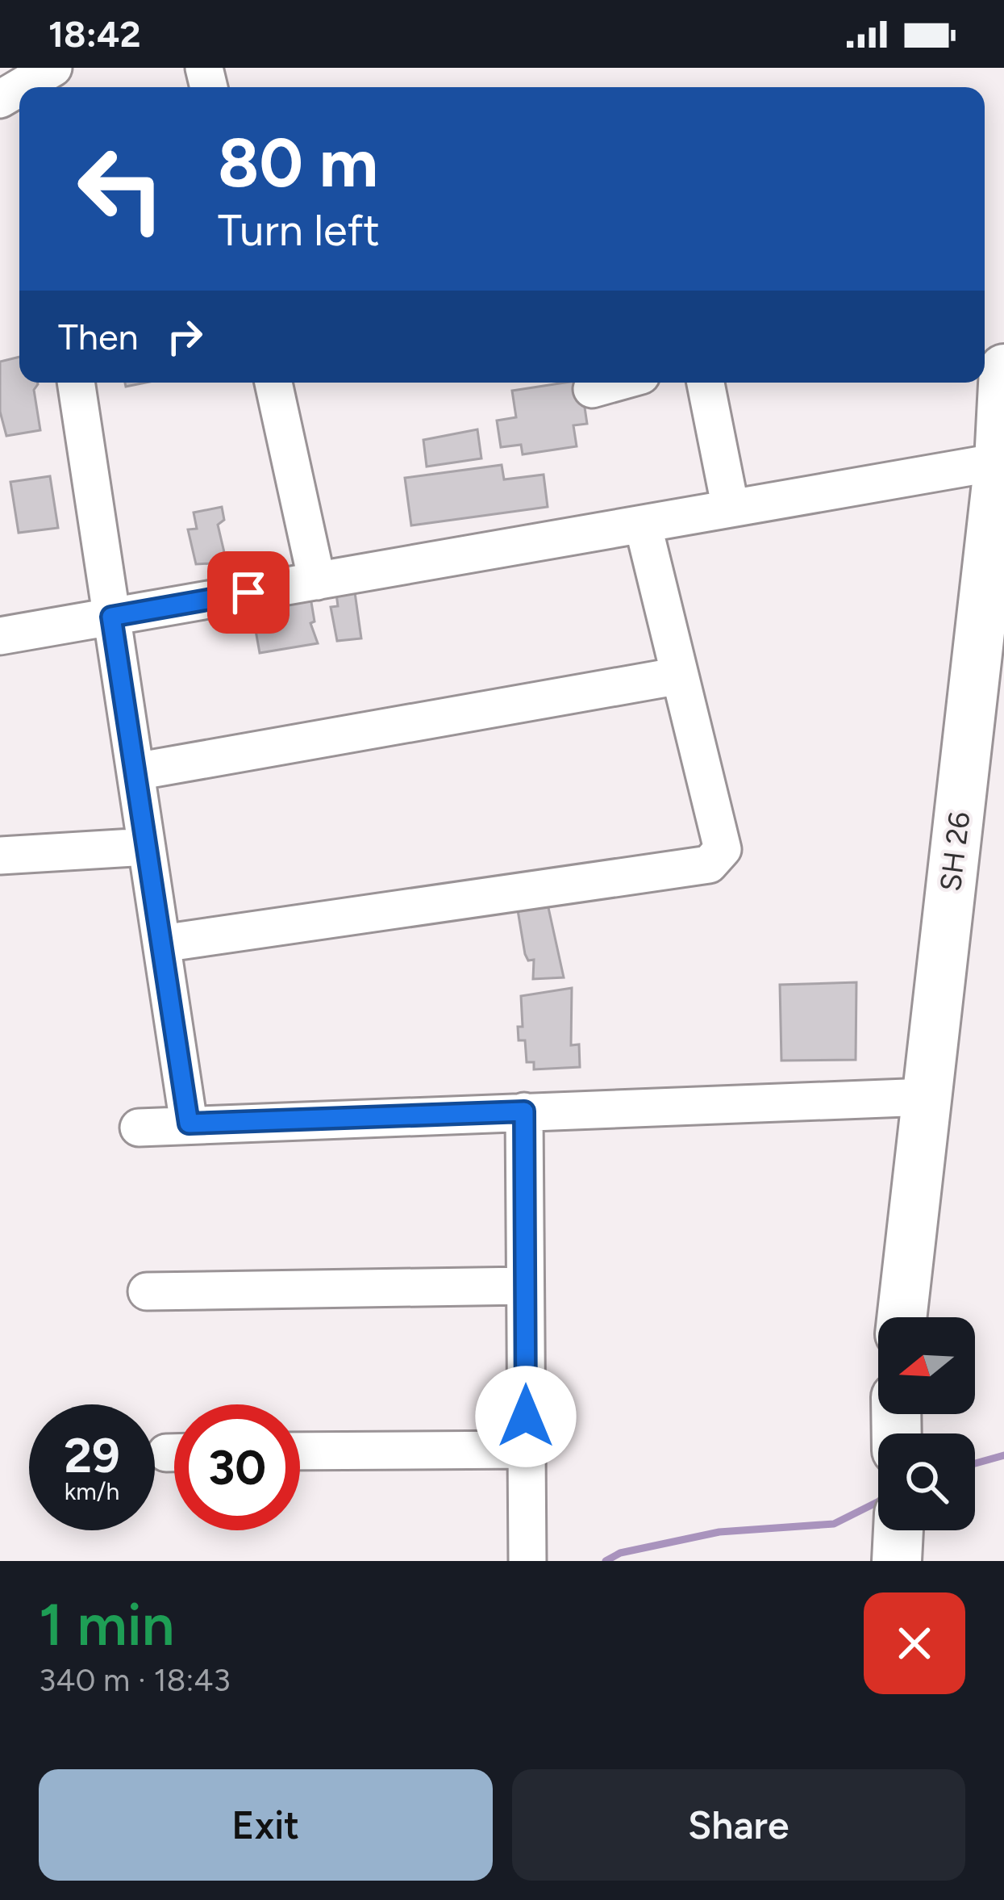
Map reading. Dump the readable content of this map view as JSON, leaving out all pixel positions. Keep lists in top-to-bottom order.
{
  "streets": {
    "main road": ["SH 26"]
  },
  "north": "left",
  "page": {
    "status": "18:42",
    "turn": ["80 m", "Turn left"],
    "then": "Then",
    "speed": "29 km/h",
    "limit": "30",
    "heading": ["1 min", "340 m · 18:43"],
    "buttons": ["Exit", "Share"]
  }
}
